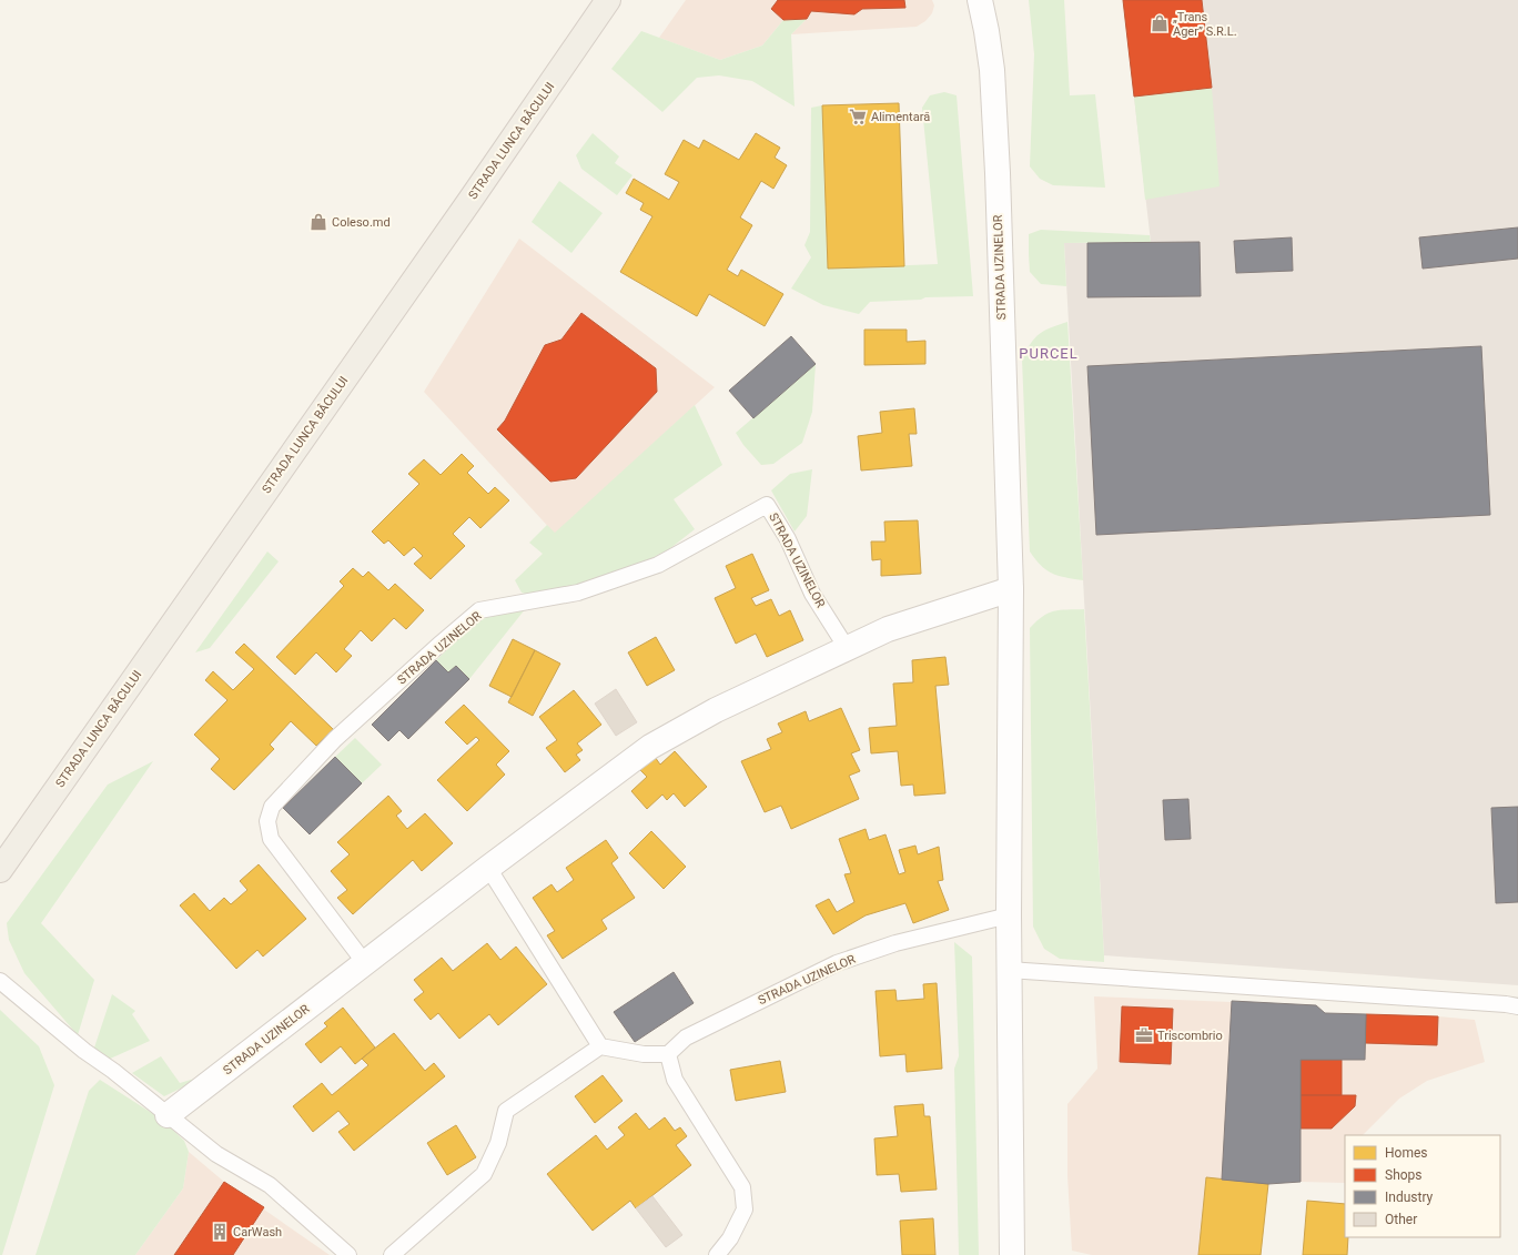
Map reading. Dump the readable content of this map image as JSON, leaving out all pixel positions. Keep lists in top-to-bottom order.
{
  "streets": {
    "main road": ["STRADA LUNCA BÂCULUI"],
    "street": ["STRADA UZINELOR"]
  },
  "districts": ["PURCEL"],
  "places": {
    "shop": ["„Trans Ager” S.R.L.", "Coleso.md"],
    "supermarket": ["Alimentară"],
    "office": ["Triscombrio"],
    "building": ["CarWash"]
  },
  "legend": [
    "Homes",
    "Shops",
    "Industry",
    "Other"
  ]
}
